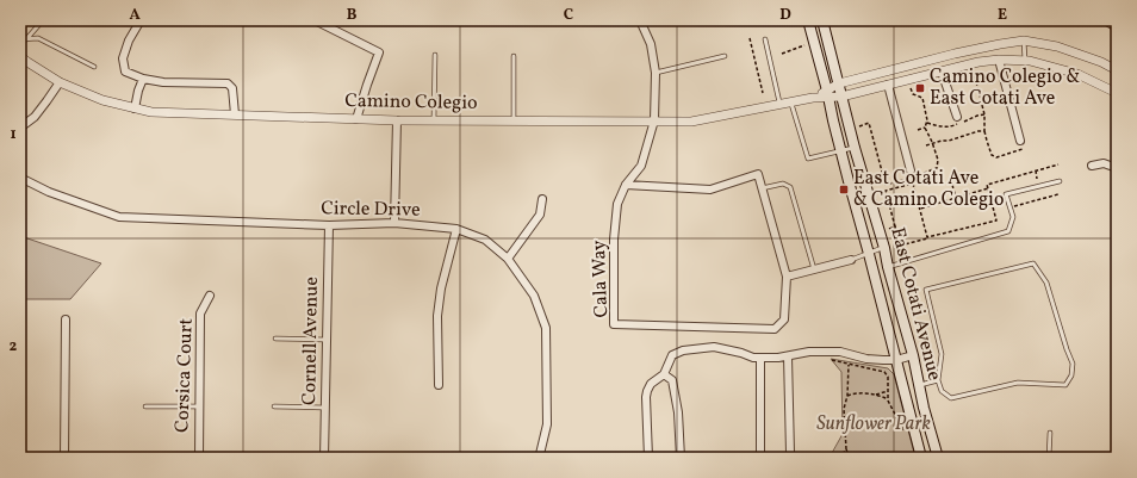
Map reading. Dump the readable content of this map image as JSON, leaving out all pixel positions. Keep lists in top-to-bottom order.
{
  "streets": {
    "main road": ["East Cotati Avenue"],
    "street": [
      "Camino Colegio",
      "Circle Drive",
      "Cala Way",
      "Cornell Avenue",
      "Corsica Court"
    ]
  },
  "crossings": [
    ["Camino Colegio", "Cala Way"],
    ["Camino Colegio", "East Cotati Avenue"],
    ["Circle Drive", "Cornell Avenue"]
  ],
  "parks": ["Sunflower Park"],
  "places": {
    "transit": ["Camino Colegio & East Cotati Ave", "East Cotati Ave & Camino Colegio"]
  },
  "grid": {
    "columns": [
      "A",
      "B",
      "C",
      "D",
      "E"
    ],
    "rows": ["1", "2"]
  }
}
